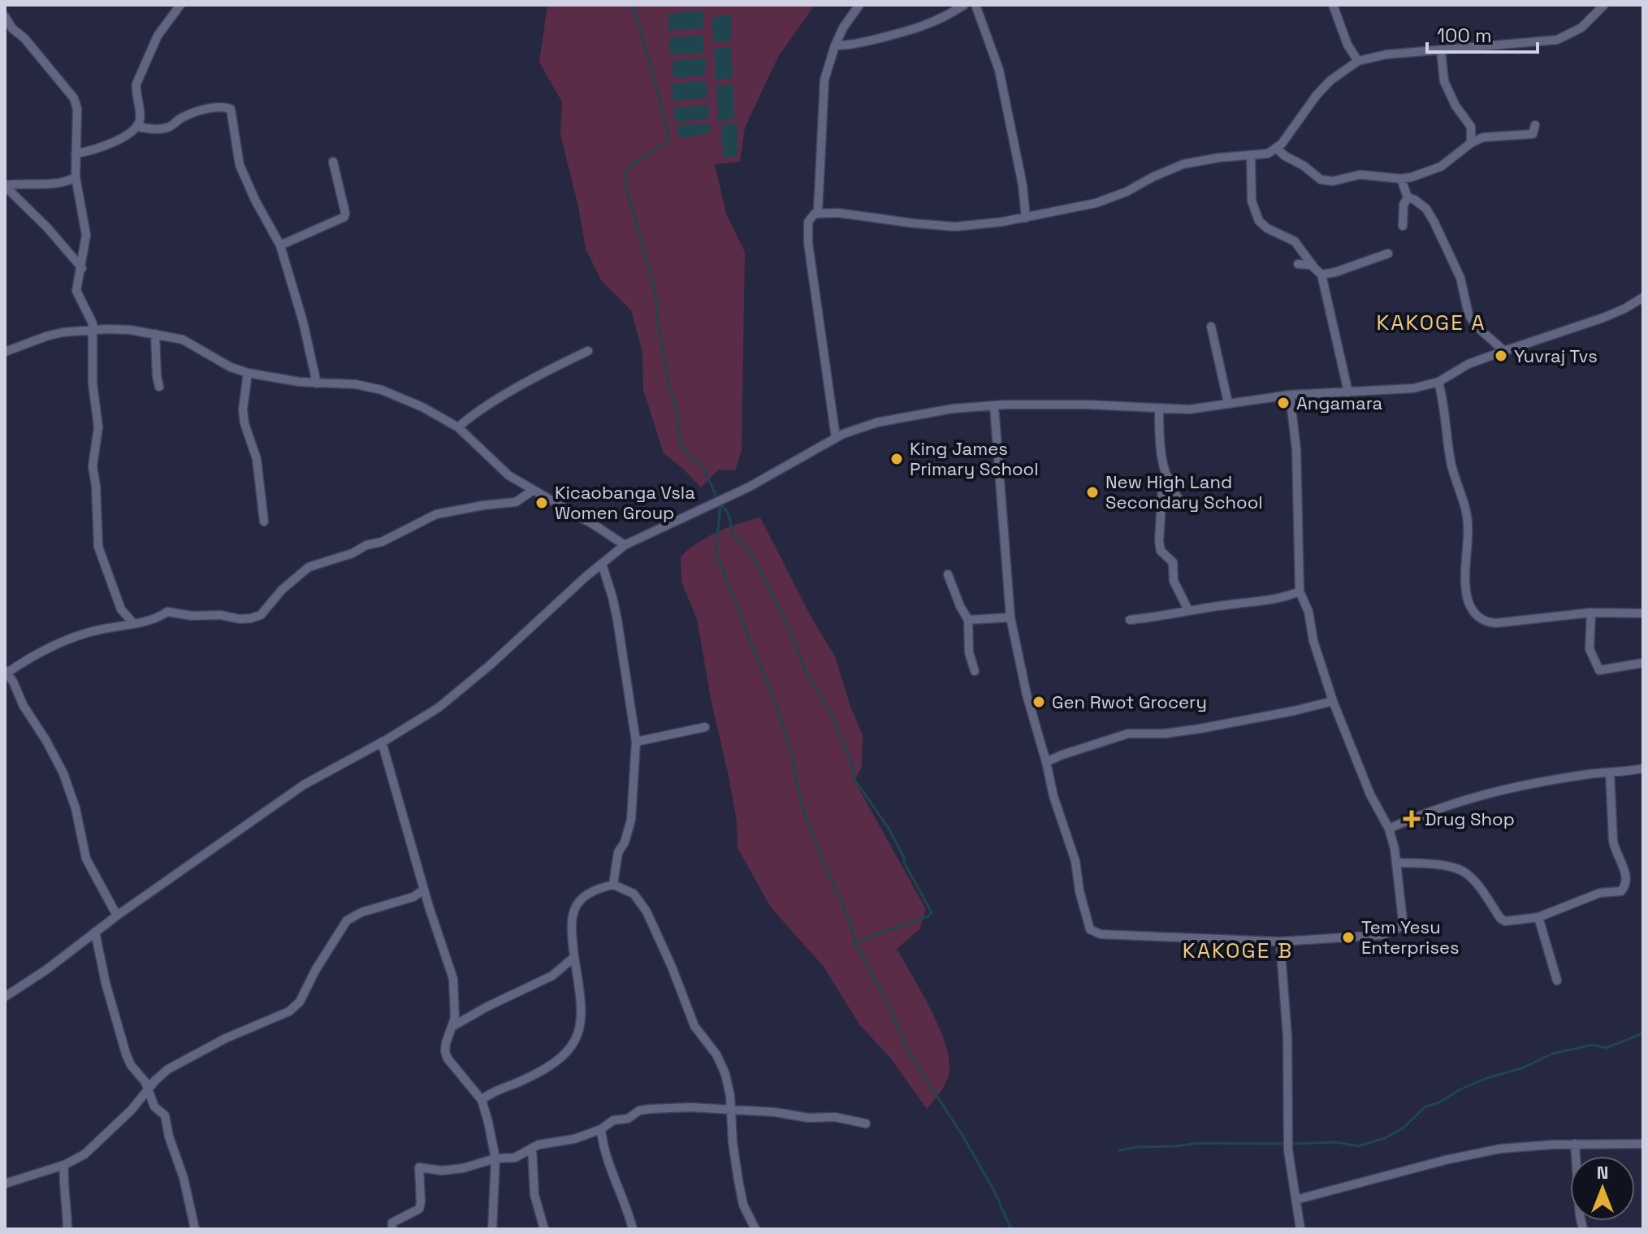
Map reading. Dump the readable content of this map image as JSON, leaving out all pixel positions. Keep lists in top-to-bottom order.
{
  "districts": ["KAKOGE A", "KAKOGE B"],
  "places": {
    "other": [
      "Yuvraj Tvs",
      "Angamara",
      "King James Primary School",
      "New High Land Secondary School",
      "Kicaobanga Vsla Women Group",
      "Gen Rwot Grocery",
      "Tem Yesu Enterprises"
    ],
    "health": ["Drug Shop"]
  },
  "scale_bar": "100 m",
  "north": "top"
}
